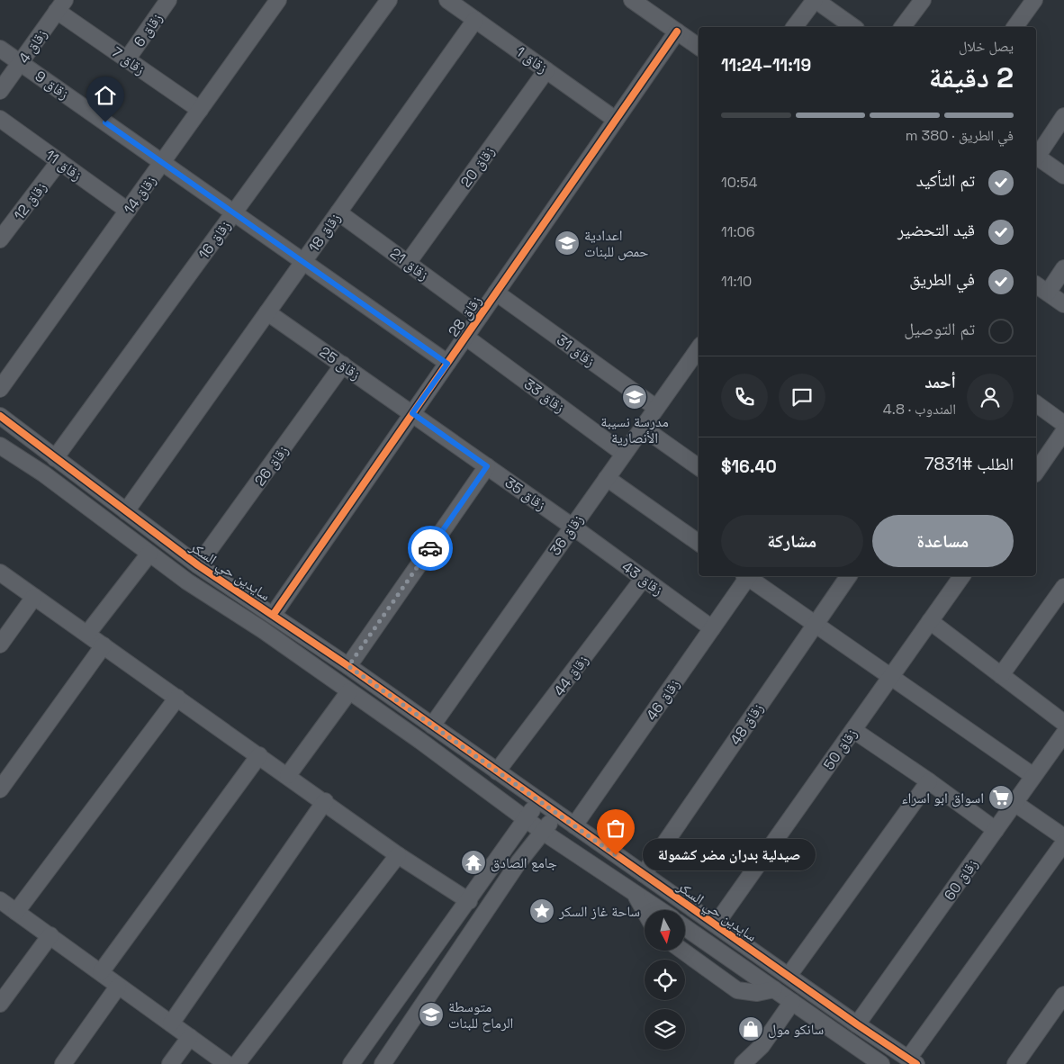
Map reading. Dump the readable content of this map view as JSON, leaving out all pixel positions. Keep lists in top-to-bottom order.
{
  "streets": {
    "street": [
      "زقاق 6",
      "زقاق 4",
      "زقاق 1",
      "زقاق 7",
      "زقاق 9",
      "زقاق 11",
      "زقاق 20",
      "زقاق 14",
      "زقاق 12",
      "زقاق 18",
      "زقاق 16",
      "زقاق 21",
      "زقاق 28",
      "زقاق 31",
      "زقاق 25",
      "زقاق 33",
      "زقاق 26",
      "زقاق 35",
      "زقاق 36",
      "سايدين حي السكر",
      "زقاق 43",
      "زقاق 44",
      "زقاق 46",
      "زقاق 48",
      "زقاق 50",
      "زقاق 60"
    ]
  },
  "crossings": [
    ["زقاق 6", "زقاق 7"],
    ["زقاق 4", "زقاق 7"],
    ["زقاق 4", "زقاق 9"],
    ["زقاق 1", "زقاق 20"],
    ["زقاق 1", "زقاق 18"],
    ["زقاق 1", "زقاق 28"],
    ["زقاق 7", "زقاق 14"],
    ["زقاق 9", "زقاق 14"],
    ["زقاق 9", "زقاق 18"],
    ["زقاق 9", "زقاق 16"],
    ["زقاق 9", "زقاق 28"],
    ["زقاق 11", "زقاق 14"],
    ["زقاق 11", "زقاق 12"],
    ["زقاق 20", "زقاق 21"],
    ["زقاق 18", "زقاق 21"],
    ["زقاق 18", "زقاق 25"],
    ["زقاق 18", "سايدين حي السكر"],
    ["زقاق 16", "سايدين حي السكر"],
    ["زقاق 21", "زقاق 28"],
    ["زقاق 28", "زقاق 31"],
    ["زقاق 28", "زقاق 25"],
    ["زقاق 28", "زقاق 33"],
    ["زقاق 28", "زقاق 35"],
    ["زقاق 28", "سايدين حي السكر"],
    ["زقاق 31", "زقاق 36"],
    ["زقاق 25", "زقاق 26"],
    ["زقاق 25", "زقاق 35"],
    ["زقاق 33", "زقاق 36"],
    ["زقاق 26", "سايدين حي السكر"],
    ["زقاق 35", "زقاق 36"],
    ["زقاق 35", "زقاق 43"],
    ["زقاق 36", "سايدين حي السكر"],
    ["زقاق 36", "زقاق 43"],
    ["سايدين حي السكر", "زقاق 44"],
    ["سايدين حي السكر", "زقاق 46"],
    ["سايدين حي السكر", "زقاق 48"],
    ["سايدين حي السكر", "زقاق 50"],
    ["سايدين حي السكر", "زقاق 60"],
    ["زقاق 43", "زقاق 44"],
    ["زقاق 43", "زقاق 46"]
  ],
  "places": {
    "school or university": ["اعدادية حمص للبنات", "مدرسة نسيبة الأنصارية", "متوسطة الرماح للبنات"],
    "supermarket": ["اسواق ابو اسراء"],
    "other": ["صيدلية بدران مضر كشمولة"],
    "temple": ["جامع الصادق"],
    "place": ["ساحة غاز السكر"],
    "shop": ["سانكو مول"]
  },
  "north": "bottom",
  "page": {
    "heading": ["2 دقيقة", "يصل خلال", "11:19–11:24"],
    "panel": [
      "أحمد",
      "المندوب · 4.8",
      "الطلب #7831",
      "$16.40"
    ],
    "bar": "في الطريق · 380 m",
    "list": [
      ["تم التأكيد", "10:54"],
      ["قيد التحضير", "11:06"],
      ["في الطريق", "11:10"],
      "تم التوصيل"
    ],
    "buttons": ["مساعدة", "مشاركة"],
    "bubble": "صيدلية بدران مضر كشمولة"
  }
}
